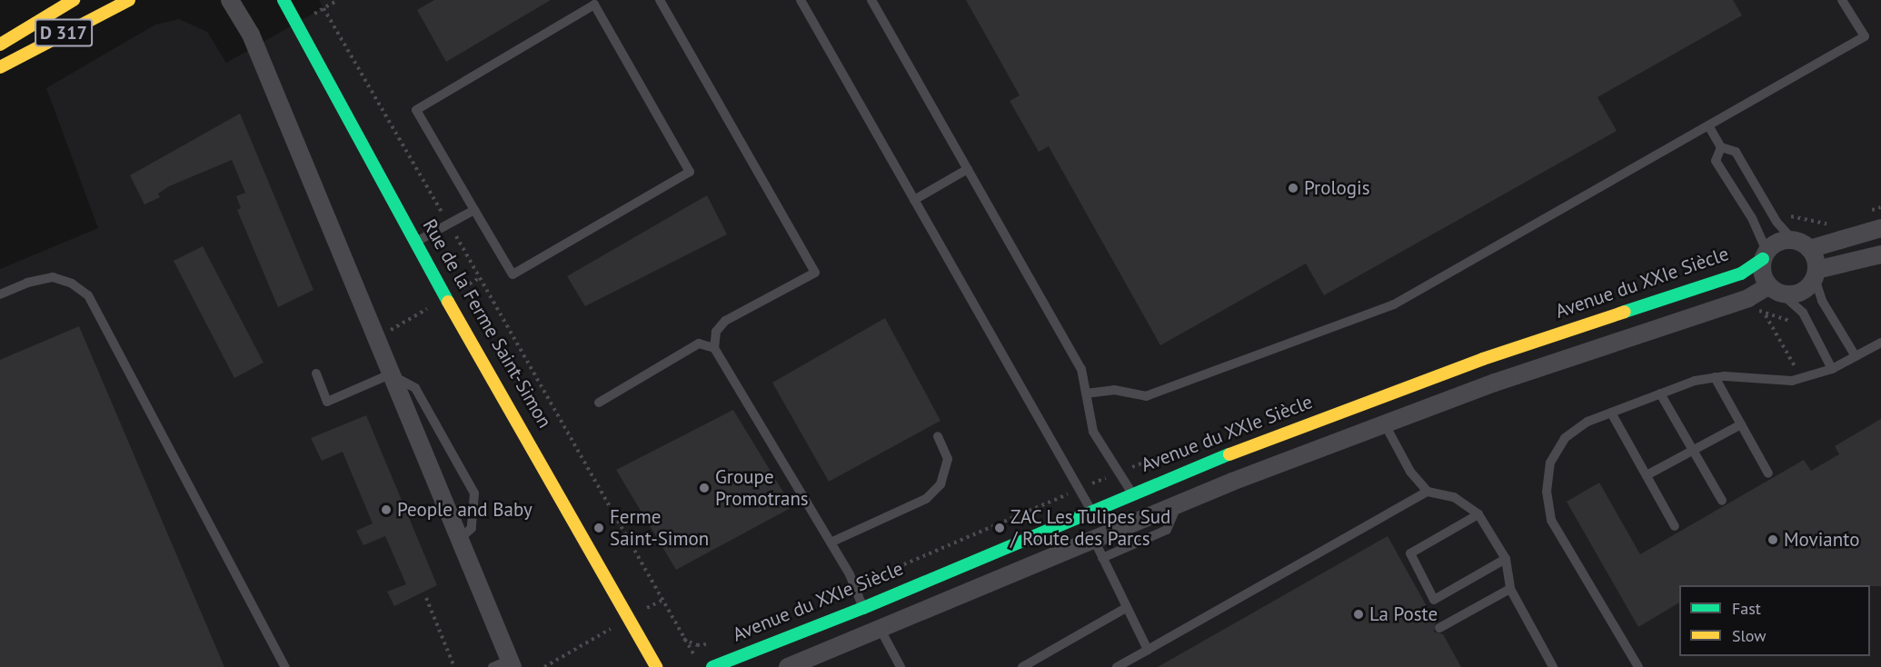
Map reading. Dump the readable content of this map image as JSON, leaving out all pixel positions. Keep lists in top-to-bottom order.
{
  "streets": {
    "street": ["D 317", "Avenue du XXIe Siècle", "Rue de la Ferme Saint-Simon"]
  },
  "places": [
    "Prologis",
    "Groupe Promotrans",
    "People and Baby",
    "Ferme Saint-Simon",
    "ZAC Les Tulipes Sud / Route des Parcs",
    "Movianto",
    "La Poste"
  ],
  "legend": ["Fast", "Slow"]
}
